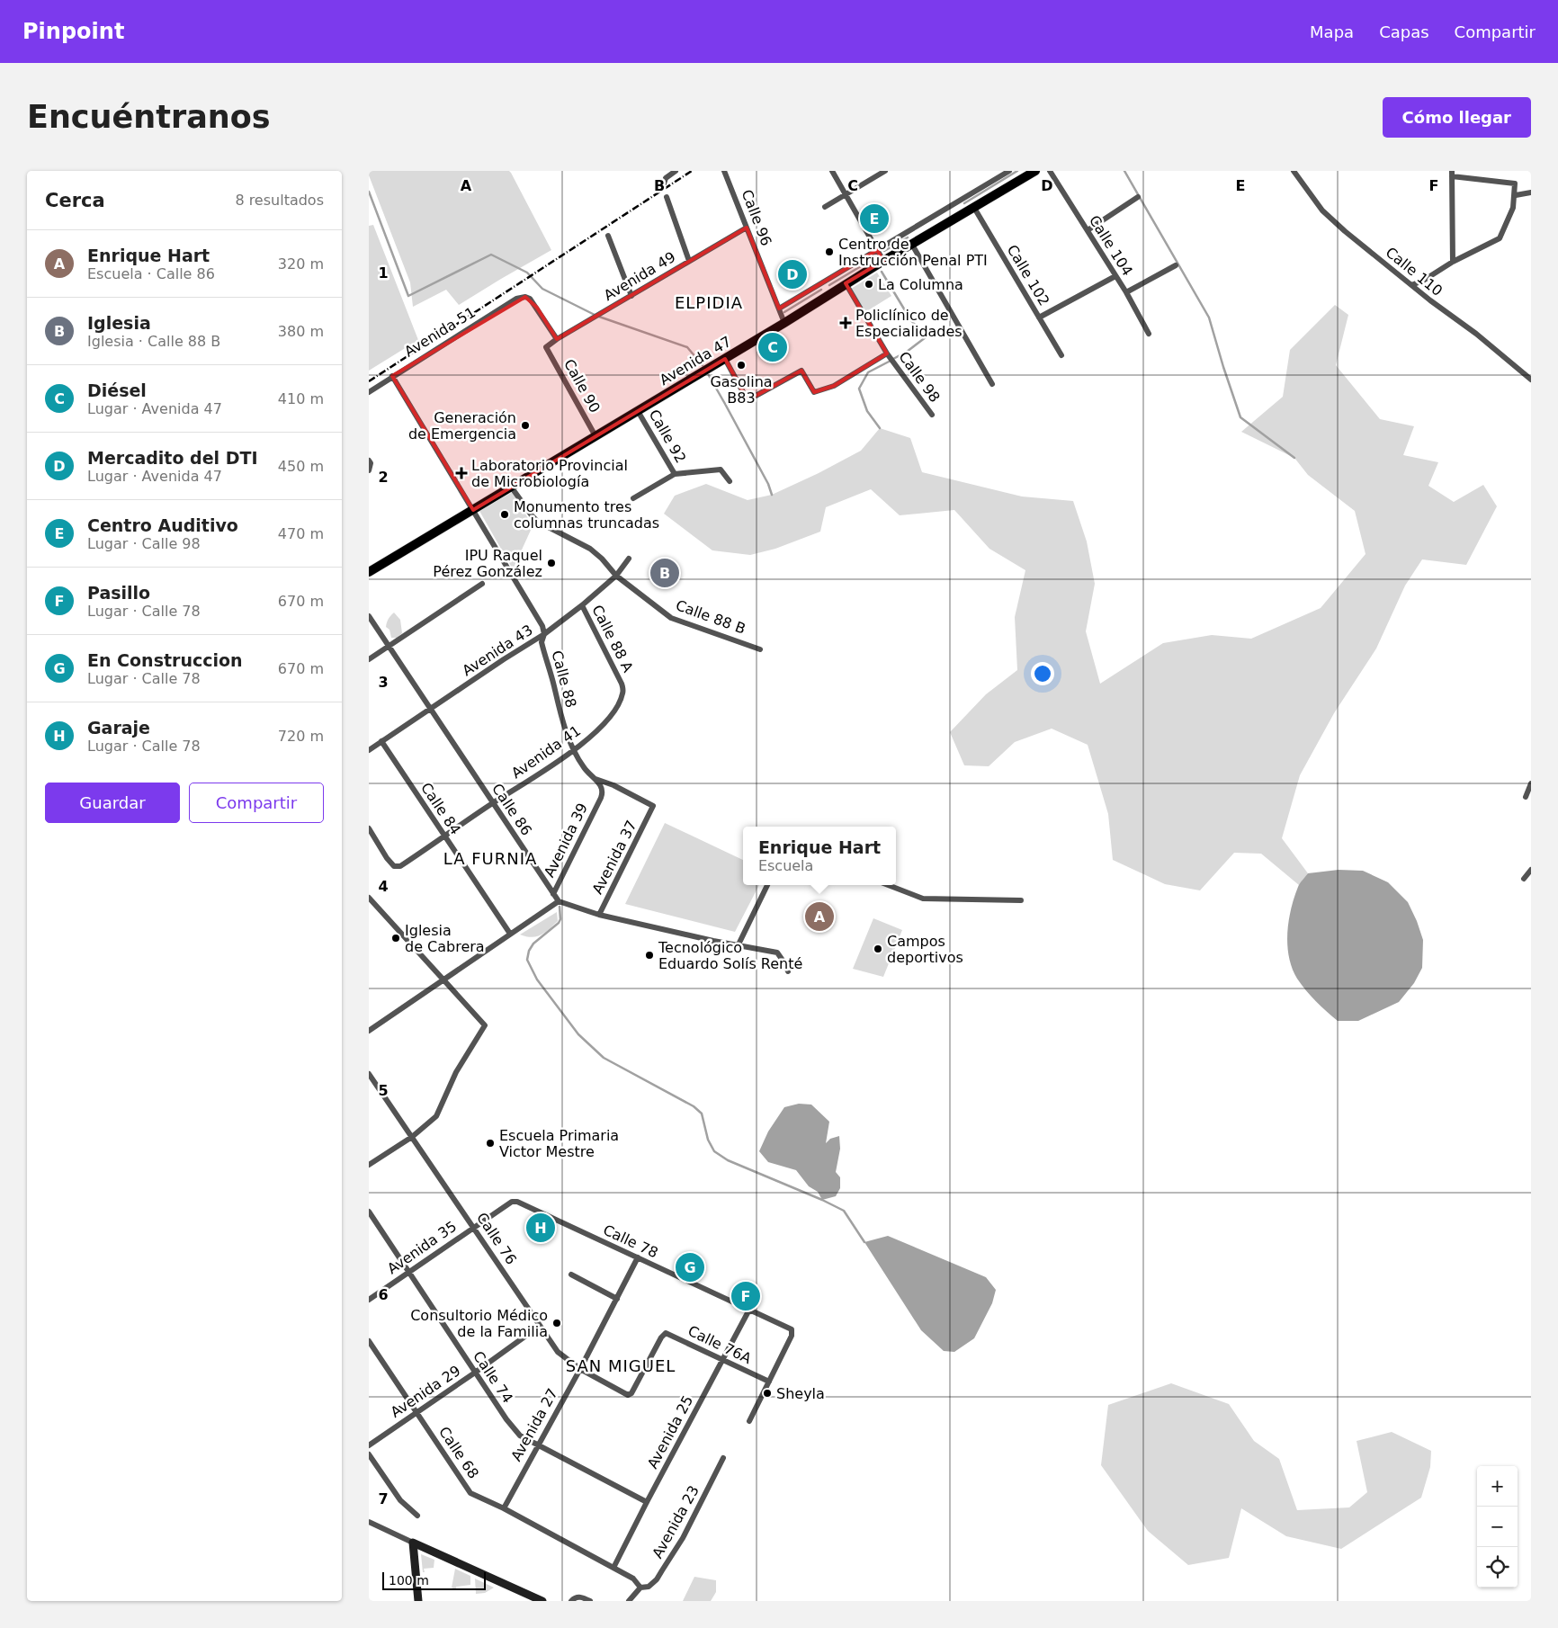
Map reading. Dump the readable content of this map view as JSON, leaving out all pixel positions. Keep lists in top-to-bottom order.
{
  "streets": {
    "main road": ["Avenida 47"],
    "street": [
      "Calle 96",
      "Calle 104",
      "Calle 110",
      "Calle 102",
      "Avenida 49",
      "Avenida 51",
      "Calle 98",
      "Calle 90",
      "Calle 92",
      "Calle 88 B",
      "Calle 88 A",
      "Avenida 43",
      "Calle 88",
      "Avenida 41",
      "Calle 84",
      "Calle 86",
      "Avenida 39",
      "Avenida 37",
      "Calle 76",
      "Calle 78",
      "Avenida 35",
      "Calle 76A",
      "Calle 74",
      "Avenida 29",
      "Avenida 27",
      "Avenida 25",
      "Calle 68",
      "Avenida 23"
    ]
  },
  "crossings": [
    ["Calle 96", "Avenida 49"],
    ["Calle 96", "Avenida 47"],
    ["Calle 102", "Avenida 47"],
    ["Avenida 49", "Avenida 51"],
    ["Avenida 49", "Calle 90"],
    ["Avenida 51", "Calle 88"],
    ["Avenida 47", "Calle 98"],
    ["Avenida 47", "Calle 90"],
    ["Avenida 47", "Calle 92"],
    ["Avenida 47", "Calle 88 B"],
    ["Avenida 47", "Calle 88"],
    ["Calle 88 B", "Avenida 43"],
    ["Calle 88 A", "Avenida 43"],
    ["Calle 88 A", "Avenida 41"],
    ["Avenida 43", "Calle 88"],
    ["Avenida 43", "Calle 84"],
    ["Avenida 43", "Calle 86"],
    ["Calle 88", "Avenida 41"],
    ["Calle 88", "Avenida 39"],
    ["Calle 88", "Avenida 37"],
    ["Avenida 41", "Calle 84"],
    ["Avenida 41", "Calle 86"],
    ["Calle 84", "Avenida 39"],
    ["Calle 86", "Avenida 39"],
    ["Calle 76", "Avenida 35"],
    ["Calle 76", "Calle 76A"],
    ["Calle 76", "Avenida 29"],
    ["Calle 76", "Avenida 27"],
    ["Calle 78", "Avenida 35"],
    ["Calle 78", "Calle 76A"],
    ["Calle 78", "Avenida 27"],
    ["Calle 78", "Avenida 25"],
    ["Avenida 35", "Calle 74"],
    ["Calle 76A", "Avenida 25"],
    ["Calle 74", "Avenida 29"],
    ["Calle 74", "Avenida 27"],
    ["Calle 74", "Avenida 25"],
    ["Avenida 29", "Calle 68"],
    ["Avenida 27", "Calle 68"],
    ["Avenida 25", "Calle 68"],
    ["Calle 68", "Avenida 23"]
  ],
  "districts": ["ELPIDIA", "LA FURNIA", "SAN MIGUEL"],
  "places": {
    "other": [
      "Centro de Instrucción Penal PTI",
      "La Columna",
      "Gasolina B83",
      "Generación de Emergencia",
      "Monumento tres columnas truncadas",
      "IPU Raquel Pérez González",
      "Iglesia de Cabrera",
      "Campos deportivos",
      "Tecnológico Eduardo Solís Renté",
      "Escuela Primaria Victor Mestre",
      "Consultorio Médico de la Familia",
      "Sheyla"
    ],
    "health": ["Policlínico de Especialidades", "Laboratorio Provincial de Microbiología"]
  },
  "scale_bar": "100 m",
  "page": {
    "header": "Pinpoint",
    "nav": ["Mapa", "Capas", "Compartir"],
    "buttons": [
      "Cómo llegar",
      ["Guardar", "Compartir"]
    ],
    "title": "Encuéntranos",
    "heading": ["Cerca", "8 resultados"],
    "pins": [
      "E",
      "D",
      "C",
      "B",
      "A",
      "H",
      "G",
      "F"
    ],
    "list": [
      {
        "mark": "A",
        "name": "Enrique Hart",
        "note": "Escuela · Calle 86",
        "value": "320 m"
      },
      {
        "mark": "B",
        "name": "Iglesia",
        "note": "Iglesia · Calle 88 B",
        "value": "380 m"
      },
      {
        "mark": "C",
        "name": "Diésel",
        "note": "Lugar · Avenida 47",
        "value": "410 m"
      },
      {
        "mark": "D",
        "name": "Mercadito del DTI",
        "note": "Lugar · Avenida 47",
        "value": "450 m"
      },
      {
        "mark": "E",
        "name": "Centro Auditivo",
        "note": "Lugar · Calle 98",
        "value": "470 m"
      },
      {
        "mark": "F",
        "name": "Pasillo",
        "note": "Lugar · Calle 78",
        "value": "670 m"
      },
      {
        "mark": "G",
        "name": "En Construccion",
        "note": "Lugar · Calle 78",
        "value": "670 m"
      },
      {
        "mark": "H",
        "name": "Garaje",
        "note": "Lugar · Calle 78",
        "value": "720 m"
      }
    ],
    "popup": ["Enrique Hart", "Escuela"],
    "map_buttons": ["+", "−"],
    "scale": "100 m"
  },
  "grid": {
    "columns": [
      "A",
      "B",
      "C",
      "D",
      "E",
      "F"
    ],
    "rows": [
      "1",
      "2",
      "3",
      "4",
      "5",
      "6",
      "7"
    ]
  }
}
